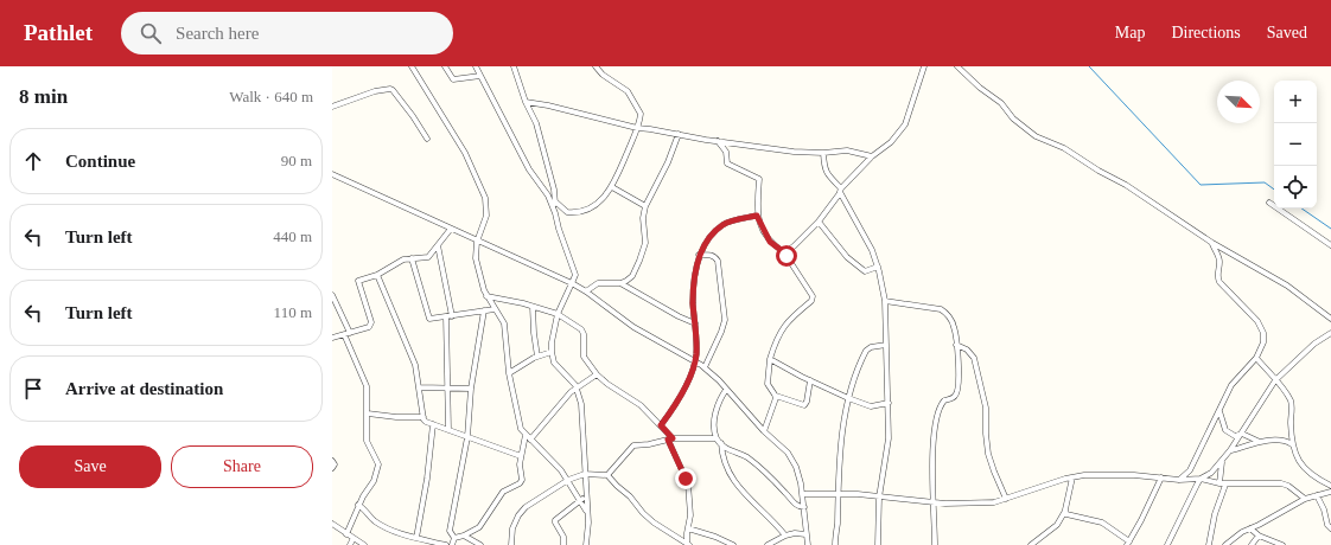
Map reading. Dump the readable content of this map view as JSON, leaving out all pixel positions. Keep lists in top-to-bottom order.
{
  "north": "bottom right",
  "page": {
    "header": "Pathlet",
    "search": "Search here",
    "nav": ["Map", "Directions", "Saved"],
    "heading": ["8 min", "Walk · 640 m"],
    "map_buttons": ["+", "−"],
    "list": [
      ["Continue", "90 m"],
      ["Turn left", "440 m"],
      ["Turn left", "110 m"],
      "Arrive at destination"
    ],
    "buttons": ["Save", "Share"]
  }
}
